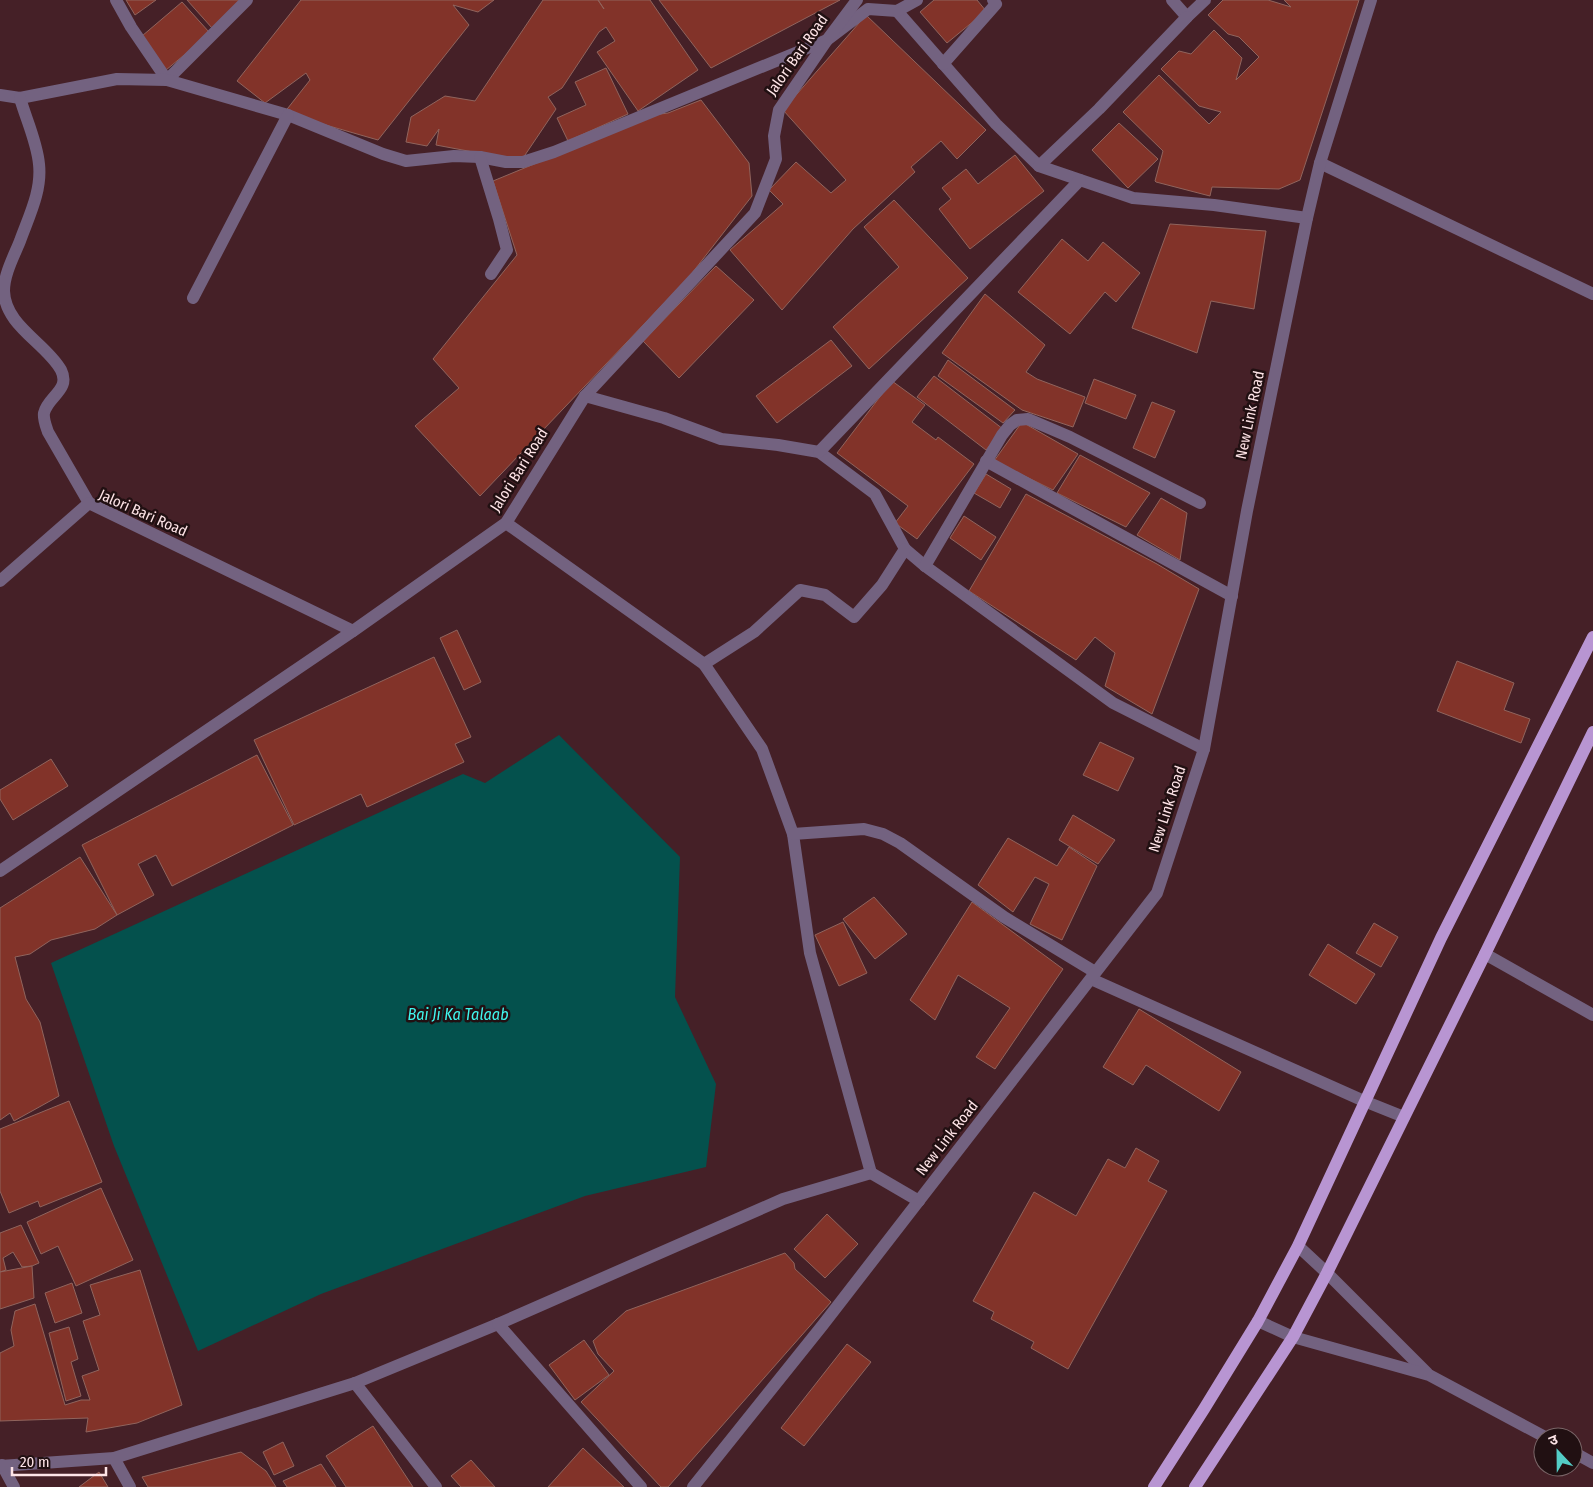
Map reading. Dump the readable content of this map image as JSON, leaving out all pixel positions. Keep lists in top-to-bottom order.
{
  "streets": {
    "street": ["Jalori Bari Road", "New Link Road"]
  },
  "water": ["Bai Ji Ka Talaab"],
  "scale_bar": "20 m",
  "north": "top"
}
